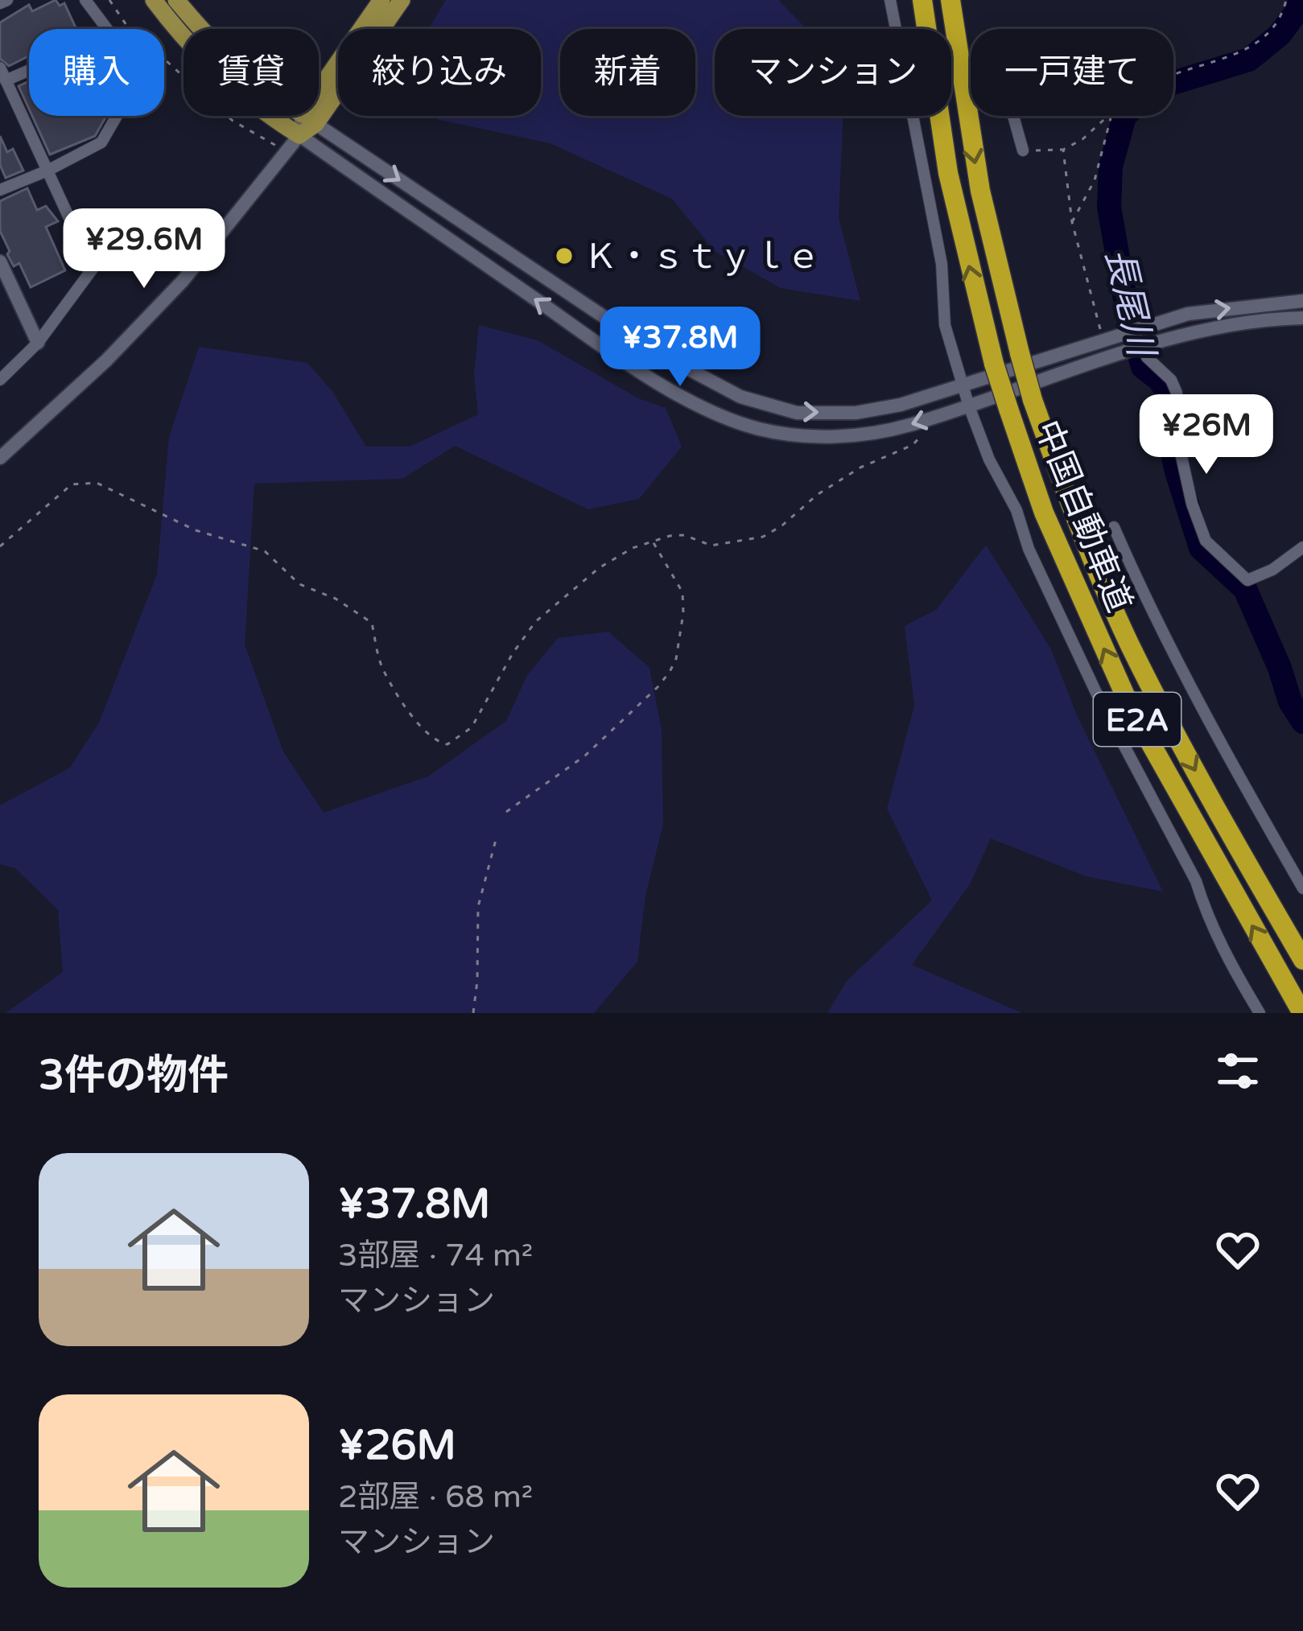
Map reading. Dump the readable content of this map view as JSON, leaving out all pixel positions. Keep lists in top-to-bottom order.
{
  "streets": {
    "highway": ["中国自動車道", "E2A"]
  },
  "water": ["長尾川"],
  "places": ["Ｋ・ｓｔｙｌｅ"],
  "page": {
    "chip": [
      "購入",
      "賃貸",
      "絞り込み",
      "新着",
      "マンション",
      "一戸建て"
    ],
    "price": ["¥29.6M", "¥37.8M", "¥26M"],
    "heading": "3件の物件",
    "list": [
      {
        "name": "¥37.8M",
        "note": "3部屋 · 74 m² · マンション"
      },
      {
        "name": "¥26M",
        "note": "2部屋 · 68 m² · マンション"
      }
    ]
  }
}
